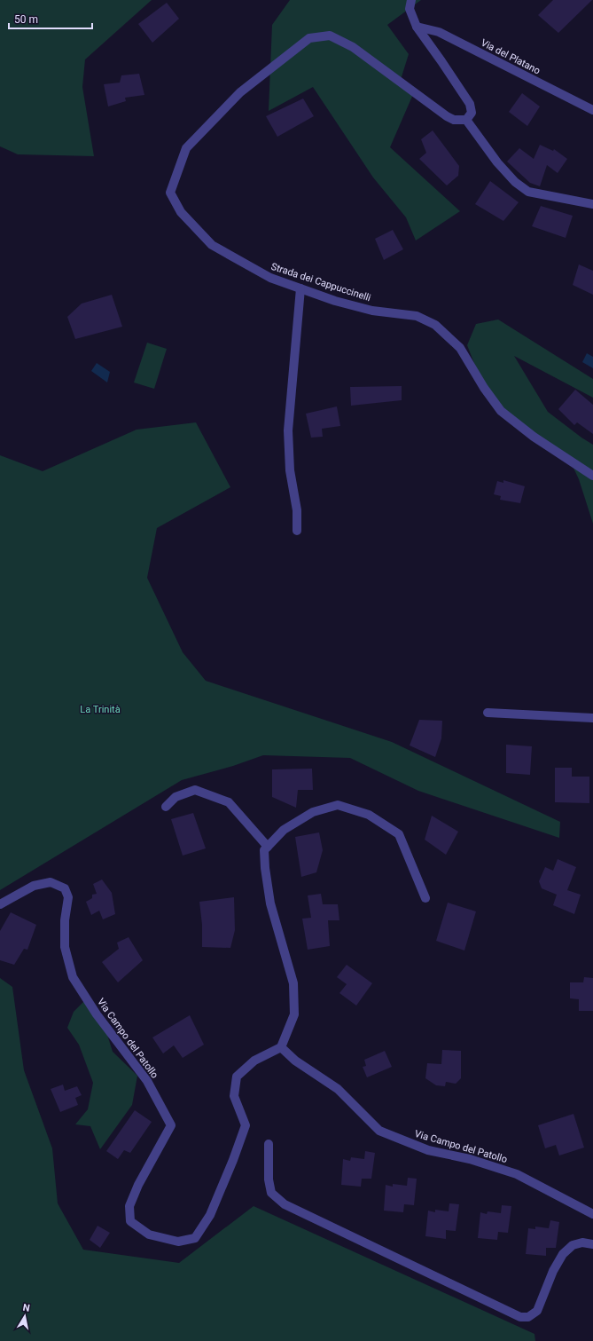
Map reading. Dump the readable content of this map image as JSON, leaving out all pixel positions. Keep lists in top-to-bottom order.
{
  "streets": {
    "street": ["Via del Platano", "Strada dei Cappuccinelli", "Via Campo del Patollo"]
  },
  "parks": ["La Trinità"],
  "scale_bar": "50 m",
  "north": "top"
}
